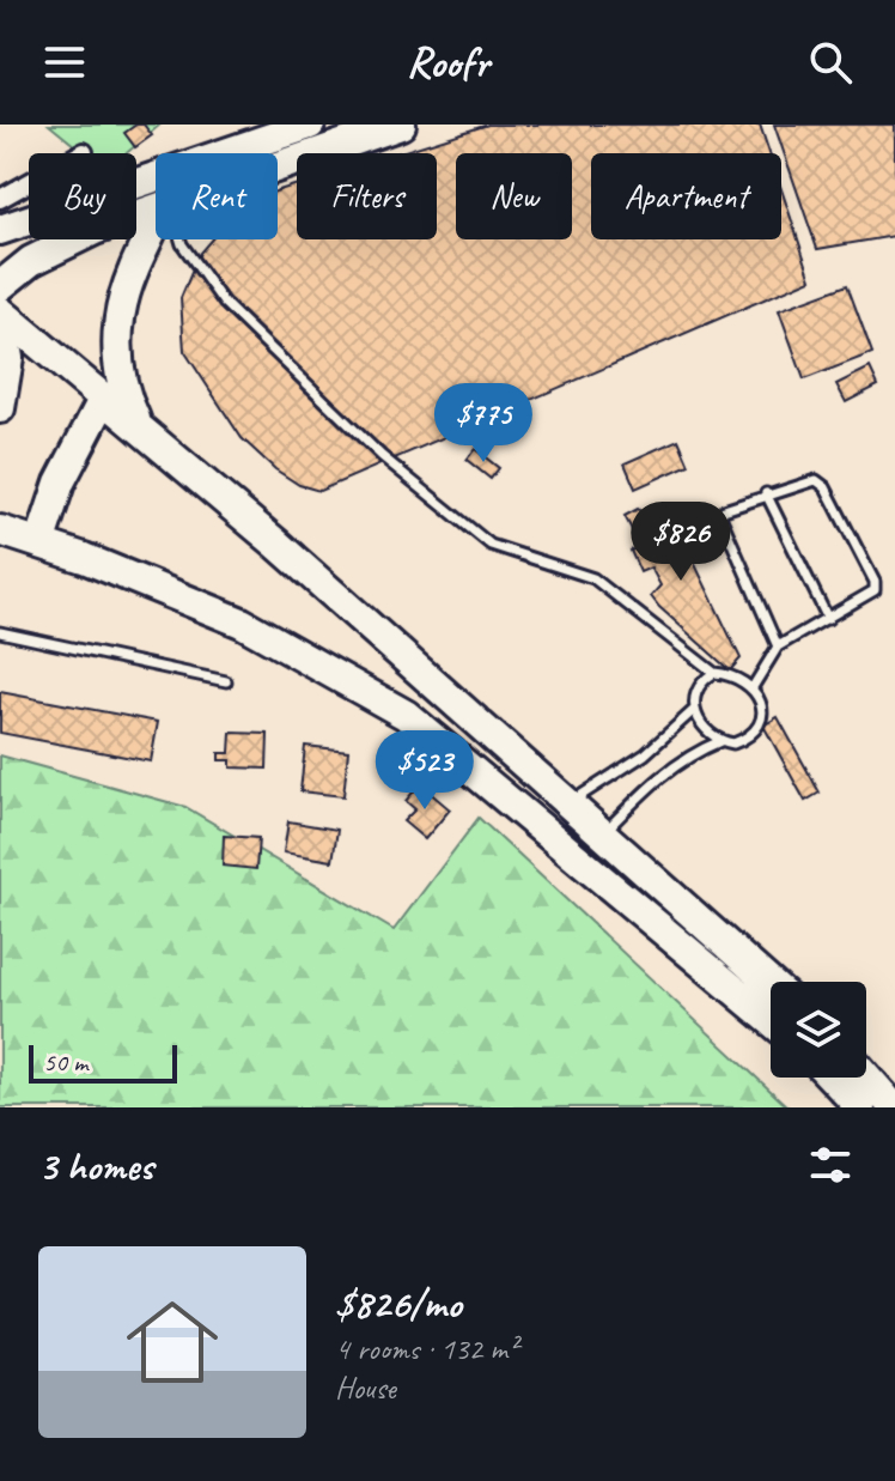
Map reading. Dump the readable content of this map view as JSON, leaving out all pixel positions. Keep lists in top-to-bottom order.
{
  "scale_bar": "50 m",
  "page": {
    "header": "Roofr",
    "chip": [
      "Buy",
      "Rent",
      "Filters",
      "New",
      "Apartment"
    ],
    "price": ["$775", "$826", "$523"],
    "scale": "50 m",
    "heading": "3 homes",
    "list": [
      {
        "name": "$826/mo",
        "note": "4 rooms · 132 m² · House"
      }
    ]
  }
}
